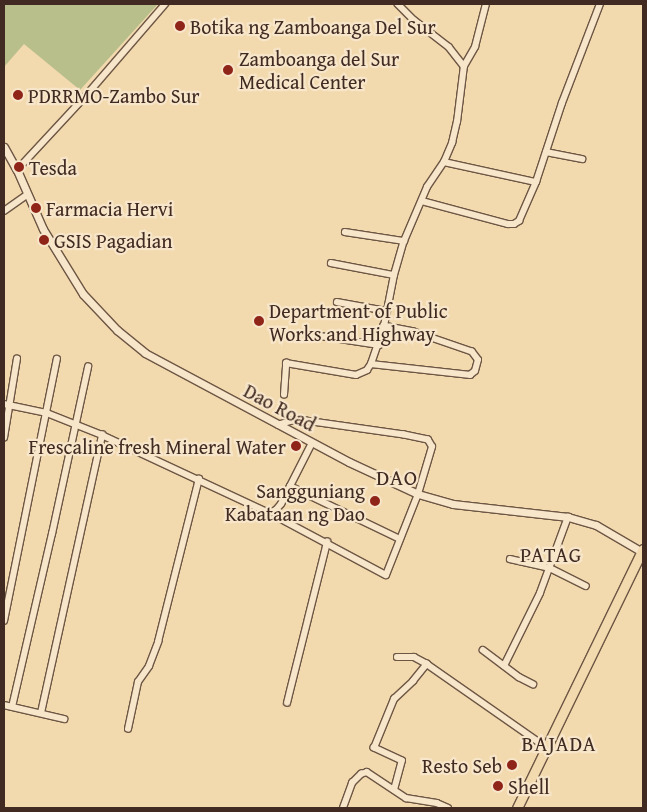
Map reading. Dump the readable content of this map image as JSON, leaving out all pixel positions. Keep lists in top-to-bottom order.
{
  "streets": {
    "street": ["Dao Road"]
  },
  "districts": ["DAO", "PATAG", "BAJADA"],
  "places": [
    "Botika ng Zamboanga Del Sur",
    "Zamboanga del Sur Medical Center",
    "PDRRMO-Zambo Sur",
    "Tesda",
    "Farmacia Hervi",
    "GSIS Pagadian",
    "Department of Public Works and Highway",
    "Frescaline fresh Mineral Water",
    "Sangguniang Kabataan ng Dao",
    "Resto Seb",
    "Shell"
  ]
}
